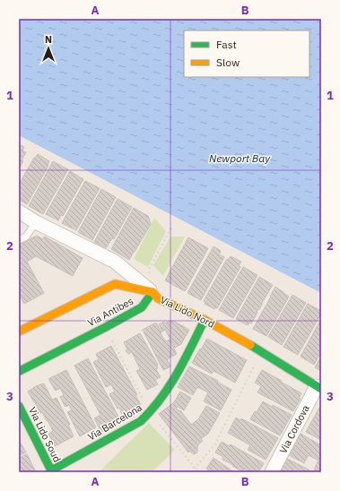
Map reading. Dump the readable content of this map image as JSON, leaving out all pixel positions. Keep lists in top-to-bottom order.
{
  "streets": {
    "street": [
      "Via Antibes",
      "Via Lido Nord",
      "Via Barcelona",
      "Via Cordova",
      "Via Lido Soud"
    ]
  },
  "crossings": [
    ["Via Antibes", "Via Lido Nord"],
    ["Via Lido Nord", "Via Barcelona"],
    ["Via Lido Nord", "Via Cordova"],
    ["Via Barcelona", "Via Lido Soud"]
  ],
  "water": ["Newport Bay"],
  "legend": ["Fast", "Slow"],
  "north": "top",
  "grid": {
    "columns": ["A", "B"],
    "rows": ["1", "2", "3"]
  }
}
